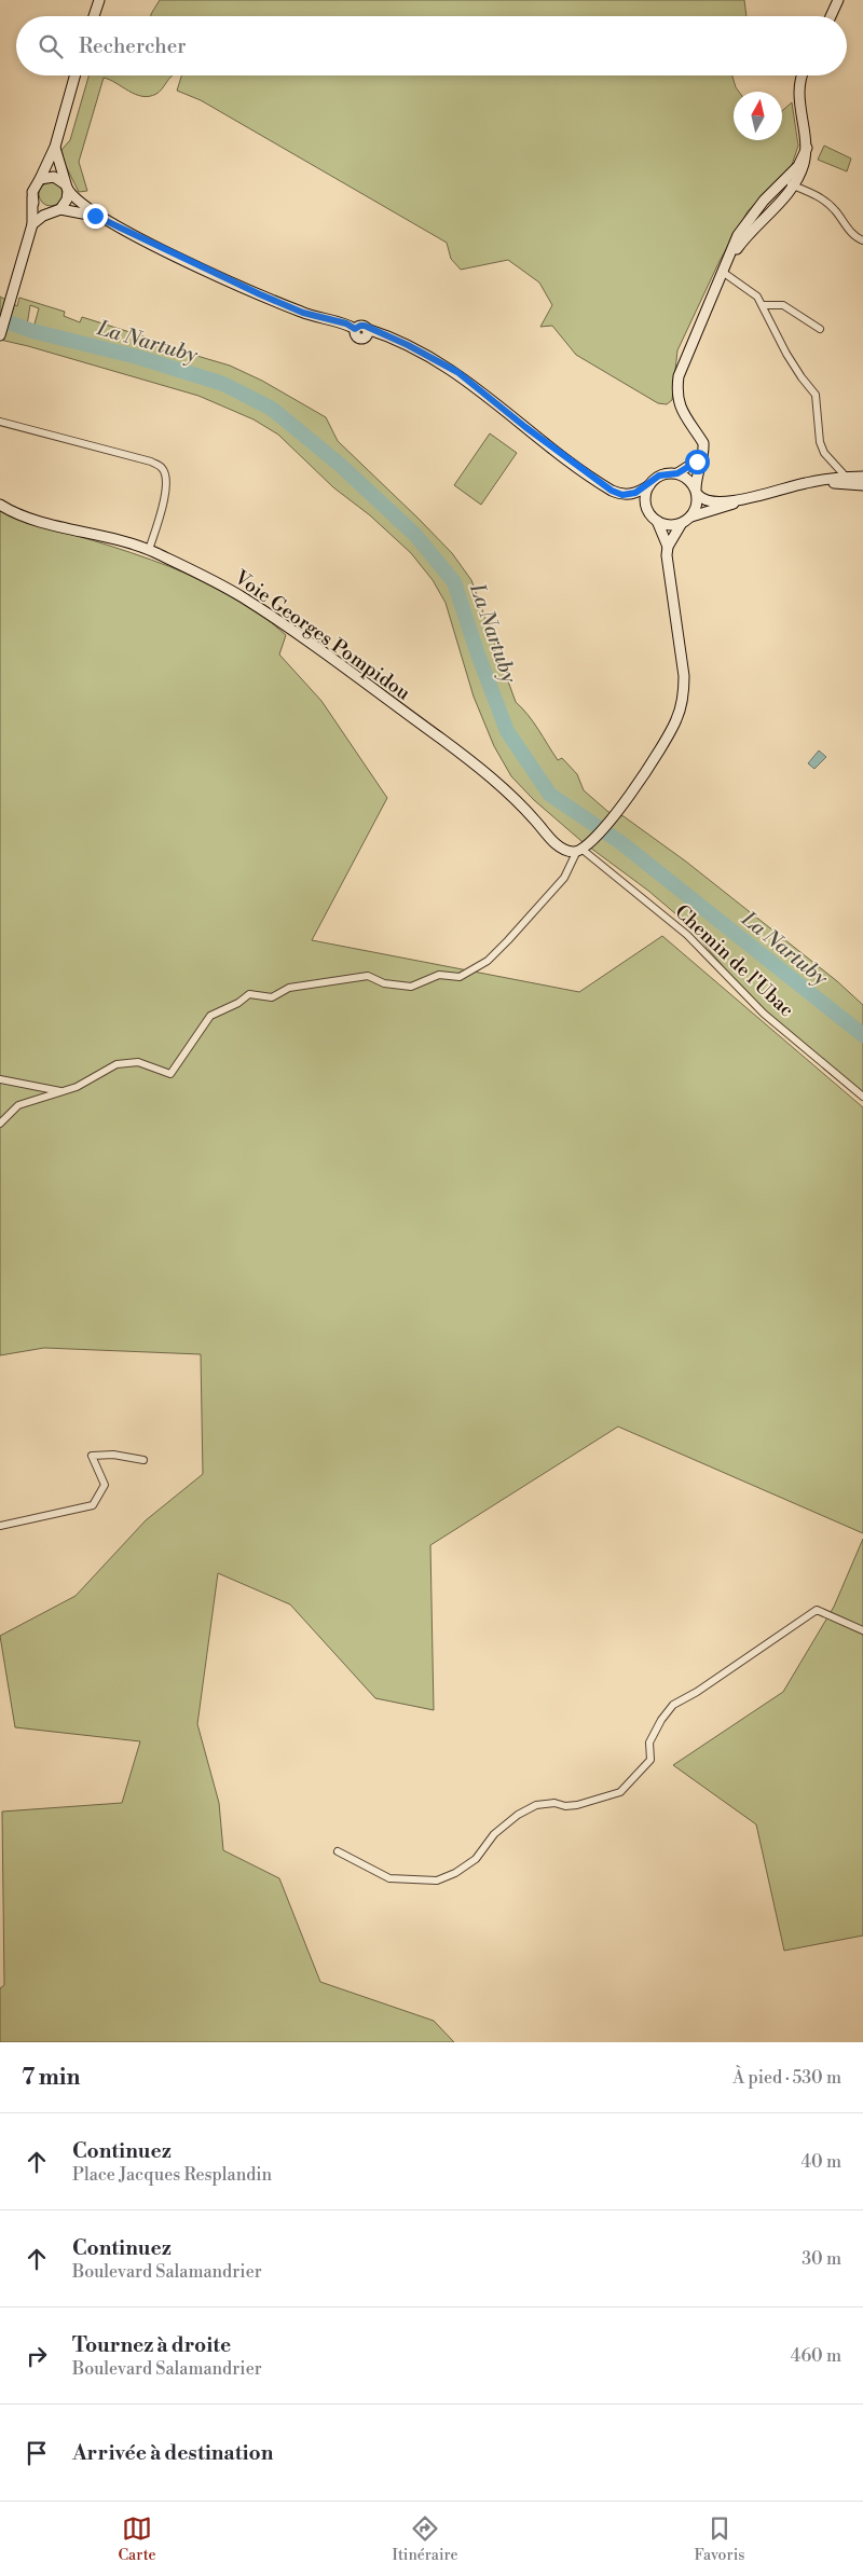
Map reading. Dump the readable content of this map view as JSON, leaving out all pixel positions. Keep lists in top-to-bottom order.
{
  "streets": {
    "street": ["Voie Georges Pompidou", "Chemin de l'Ubac"]
  },
  "crossings": [
    ["Voie Georges Pompidou", "Chemin de l'Ubac"]
  ],
  "water": ["La Nartuby"],
  "north": "top",
  "page": {
    "search": "Rechercher",
    "heading": ["7 min", "À pied · 530 m"],
    "list": [
      ["Continuez", "Place Jacques Resplandin", "40 m"],
      ["Continuez", "Boulevard Salamandrier", "30 m"],
      ["Tournez à droite", "Boulevard Salamandrier", "460 m"],
      "Arrivée à destination"
    ],
    "nav": ["Carte", "Itinéraire", "Favoris"]
  }
}
